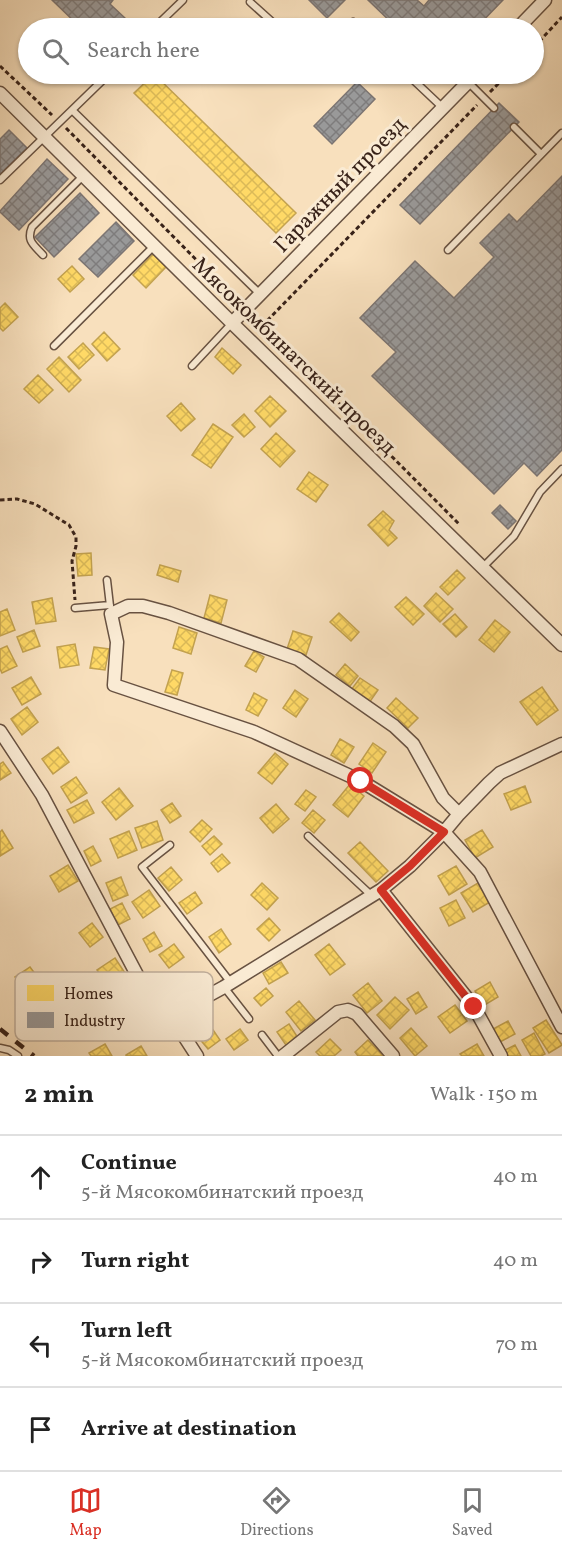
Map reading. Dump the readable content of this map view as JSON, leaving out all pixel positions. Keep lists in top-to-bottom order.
{
  "streets": {
    "street": ["Гаражный проезд", "Мясокомбинатский проезд"]
  },
  "crossings": [
    ["Гаражный проезд", "Мясокомбинатский проезд"]
  ],
  "legend": ["Homes", "Industry"],
  "page": {
    "search": "Search here",
    "heading": ["2 min", "Walk · 150 m"],
    "list": [
      ["Continue", "5-й Мясокомбинатский проезд", "40 m"],
      ["Turn right", "40 m"],
      ["Turn left", "5-й Мясокомбинатский проезд", "70 m"],
      "Arrive at destination"
    ],
    "nav": ["Map", "Directions", "Saved"]
  }
}
